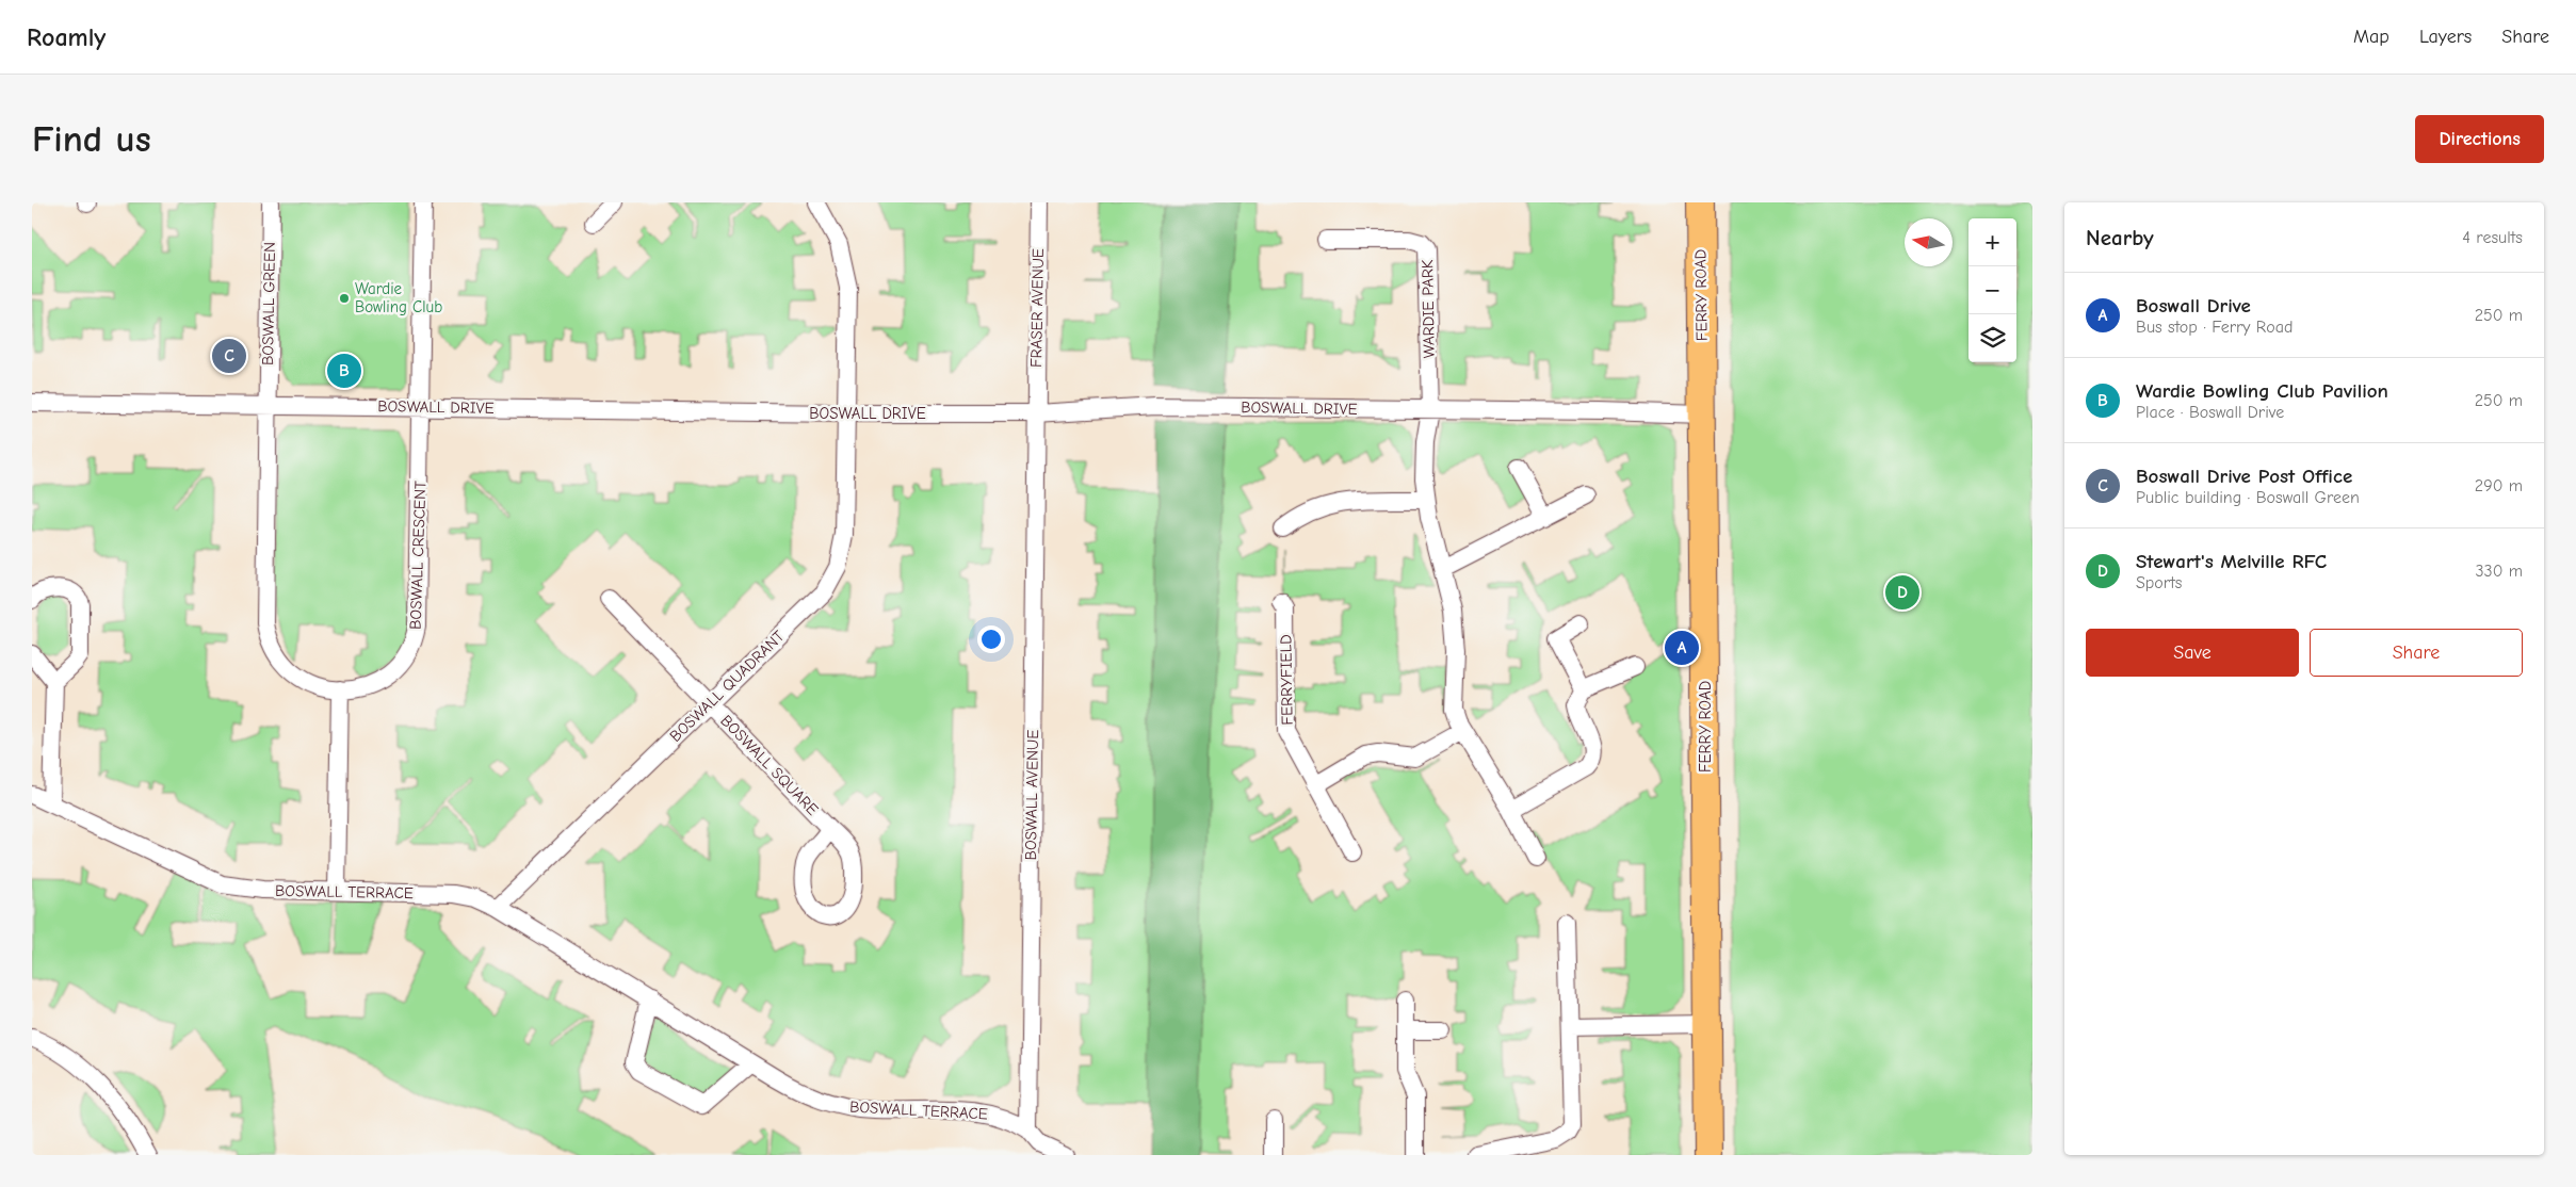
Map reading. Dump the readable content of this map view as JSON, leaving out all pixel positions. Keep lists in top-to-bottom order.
{
  "streets": {
    "main road": ["FERRY ROAD"],
    "street": [
      "BOSWALL GREEN",
      "FRASER AVENUE",
      "WARDIE PARK",
      "BOSWALL DRIVE",
      "BOSWALL CRESCENT",
      "FERRYFIELD",
      "BOSWALL QUADRANT",
      "BOSWALL SQUARE",
      "BOSWALL AVENUE",
      "BOSWALL TERRACE"
    ]
  },
  "crossings": [
    ["FERRY ROAD", "BOSWALL DRIVE"],
    ["BOSWALL GREEN", "BOSWALL DRIVE"],
    ["BOSWALL GREEN", "BOSWALL CRESCENT"],
    ["FRASER AVENUE", "BOSWALL DRIVE"],
    ["FRASER AVENUE", "BOSWALL AVENUE"],
    ["WARDIE PARK", "BOSWALL DRIVE"],
    ["BOSWALL DRIVE", "BOSWALL CRESCENT"],
    ["BOSWALL DRIVE", "BOSWALL QUADRANT"],
    ["BOSWALL DRIVE", "BOSWALL AVENUE"],
    ["BOSWALL QUADRANT", "BOSWALL SQUARE"],
    ["BOSWALL QUADRANT", "BOSWALL TERRACE"],
    ["BOSWALL AVENUE", "BOSWALL TERRACE"]
  ],
  "places": ["Wardie Bowling Club"],
  "north": "left",
  "page": {
    "header": "Roamly",
    "nav": ["Map", "Layers", "Share"],
    "buttons": [
      "Directions",
      ["Save", "Share"]
    ],
    "title": "Find us",
    "heading": ["Nearby", "4 results"],
    "map_buttons": ["+", "−"],
    "list": [
      {
        "mark": "A",
        "name": "Boswall Drive",
        "note": "Bus stop · Ferry Road",
        "value": "250 m"
      },
      {
        "mark": "B",
        "name": "Wardie Bowling Club Pavilion",
        "note": "Place · Boswall Drive",
        "value": "250 m"
      },
      {
        "mark": "C",
        "name": "Boswall Drive Post Office",
        "note": "Public building · Boswall Green",
        "value": "290 m"
      },
      {
        "mark": "D",
        "name": "Stewart's Melville RFC",
        "note": "Sports",
        "value": "330 m"
      }
    ],
    "pins": [
      "C",
      "B",
      "D",
      "A"
    ]
  }
}
